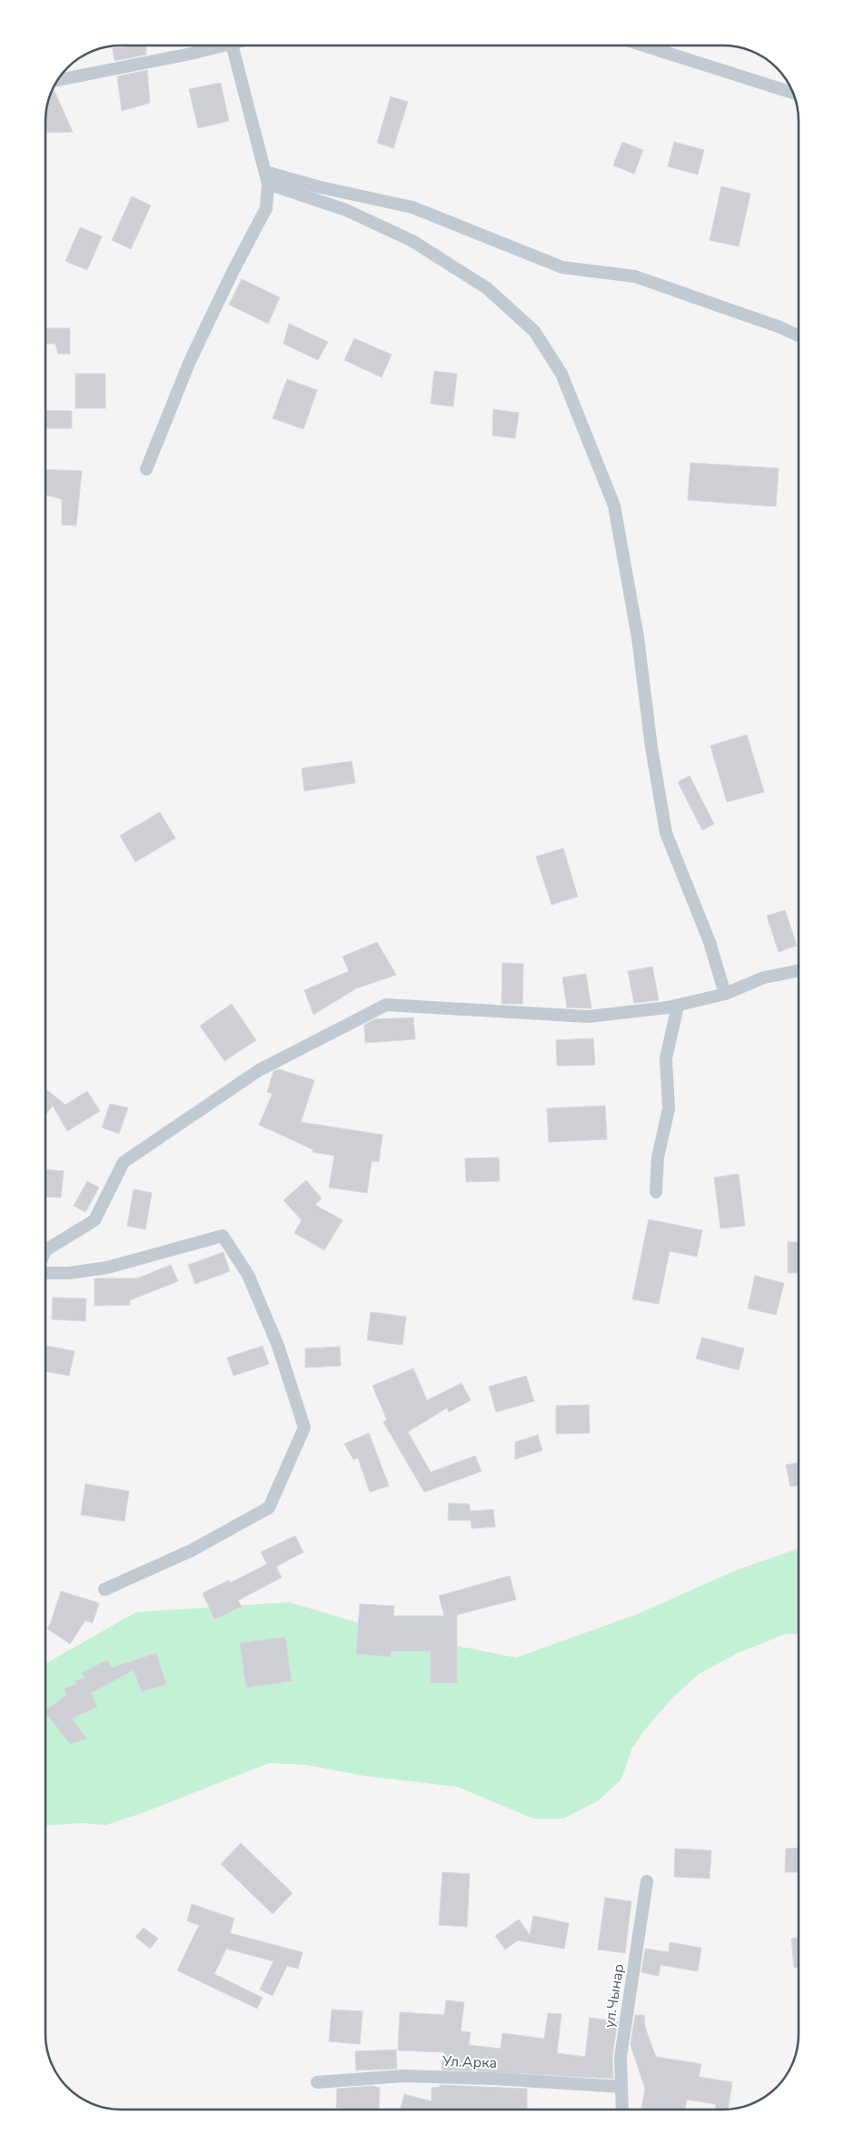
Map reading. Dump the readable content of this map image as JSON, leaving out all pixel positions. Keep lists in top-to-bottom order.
{
  "streets": {
    "street": ["ул.Чынар", "Ул.Арка"]
  },
  "crossings": [
    ["ул.Чынар", "Ул.Арка"]
  ]
}
